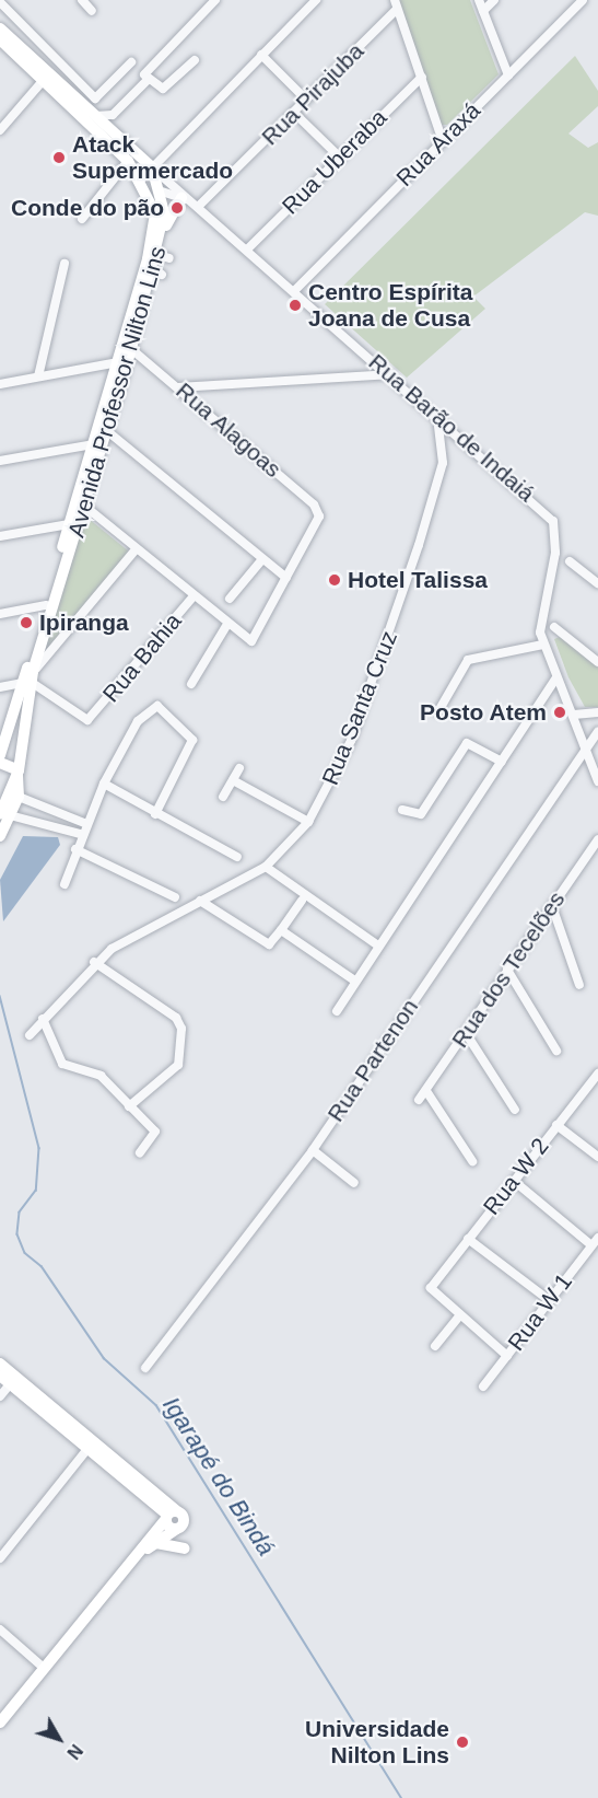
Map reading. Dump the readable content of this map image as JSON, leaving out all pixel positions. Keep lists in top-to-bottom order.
{
  "streets": {
    "main road": ["Avenida Professor Nilton Lins"],
    "street": [
      "Rua Pirajuba",
      "Rua Araxá",
      "Rua Uberaba",
      "Rua Barão de Indaiá",
      "Rua Alagoas",
      "Rua Bahia",
      "Rua Santa Cruz",
      "Rua dos Tecelões",
      "Rua Partenon",
      "Rua W 2",
      "Rua W 1"
    ]
  },
  "crossings": [
    ["Rua Pirajuba", "Rua Barão de Indaiá"],
    ["Rua Araxá", "Rua Barão de Indaiá"],
    ["Rua Uberaba", "Rua Barão de Indaiá"],
    ["Avenida Professor Nilton Lins", "Rua Barão de Indaiá"],
    ["Avenida Professor Nilton Lins", "Rua Alagoas"],
    ["Avenida Professor Nilton Lins", "Rua Bahia"],
    ["Rua Barão de Indaiá", "Rua Santa Cruz"],
    ["Rua Barão de Indaiá", "Rua Partenon"]
  ],
  "water": ["Igarapé do Bindá"],
  "places": [
    "Atack Supermercado",
    "Conde do pão",
    "Centro Espírita Joana de Cusa",
    "Hotel Talissa",
    "Ipiranga",
    "Posto Atem",
    "Universidade Nilton Lins"
  ],
  "north": "bottom right"
}
